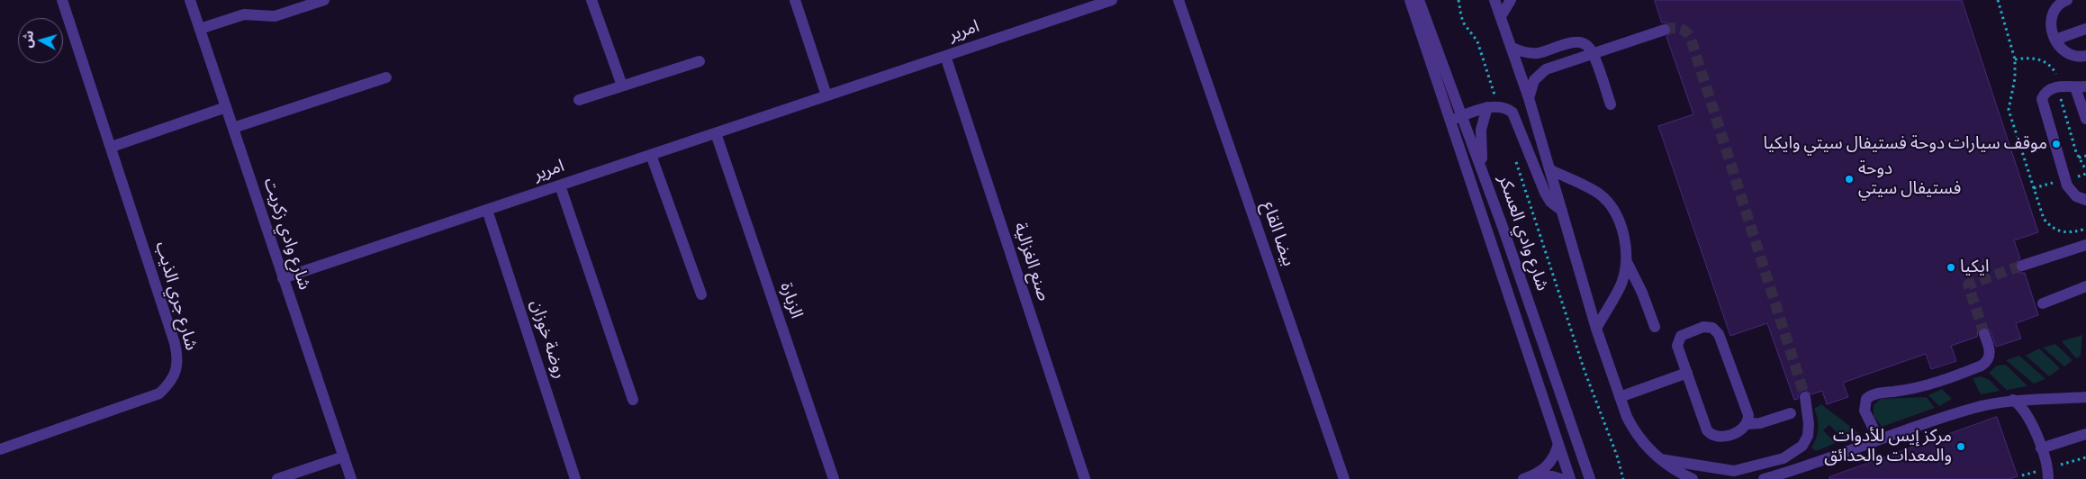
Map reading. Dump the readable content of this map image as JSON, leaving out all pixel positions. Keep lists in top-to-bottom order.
{
  "streets": {
    "street": [
      "امرير",
      "شارع وادي العسكر",
      "شارع وادي زكريت",
      "بيضا القاع",
      "صنع الغزالية",
      "شارع جري الذيب",
      "الزبارة",
      "روضة خوزان"
    ]
  },
  "crossings": [
    ["امرير", "شارع وادي زكريت"],
    ["امرير", "صنع الغزالية"],
    ["امرير", "الزبارة"],
    ["امرير", "روضة خوزان"]
  ],
  "places": [
    "موقف سيارات دوحة فستيفال سيتي وايكيا",
    "دوحة فستيفال سيتي",
    "ايكيا",
    "مركز إيس للأدوات والمعدات والحدائق"
  ],
  "north": "left"
}
